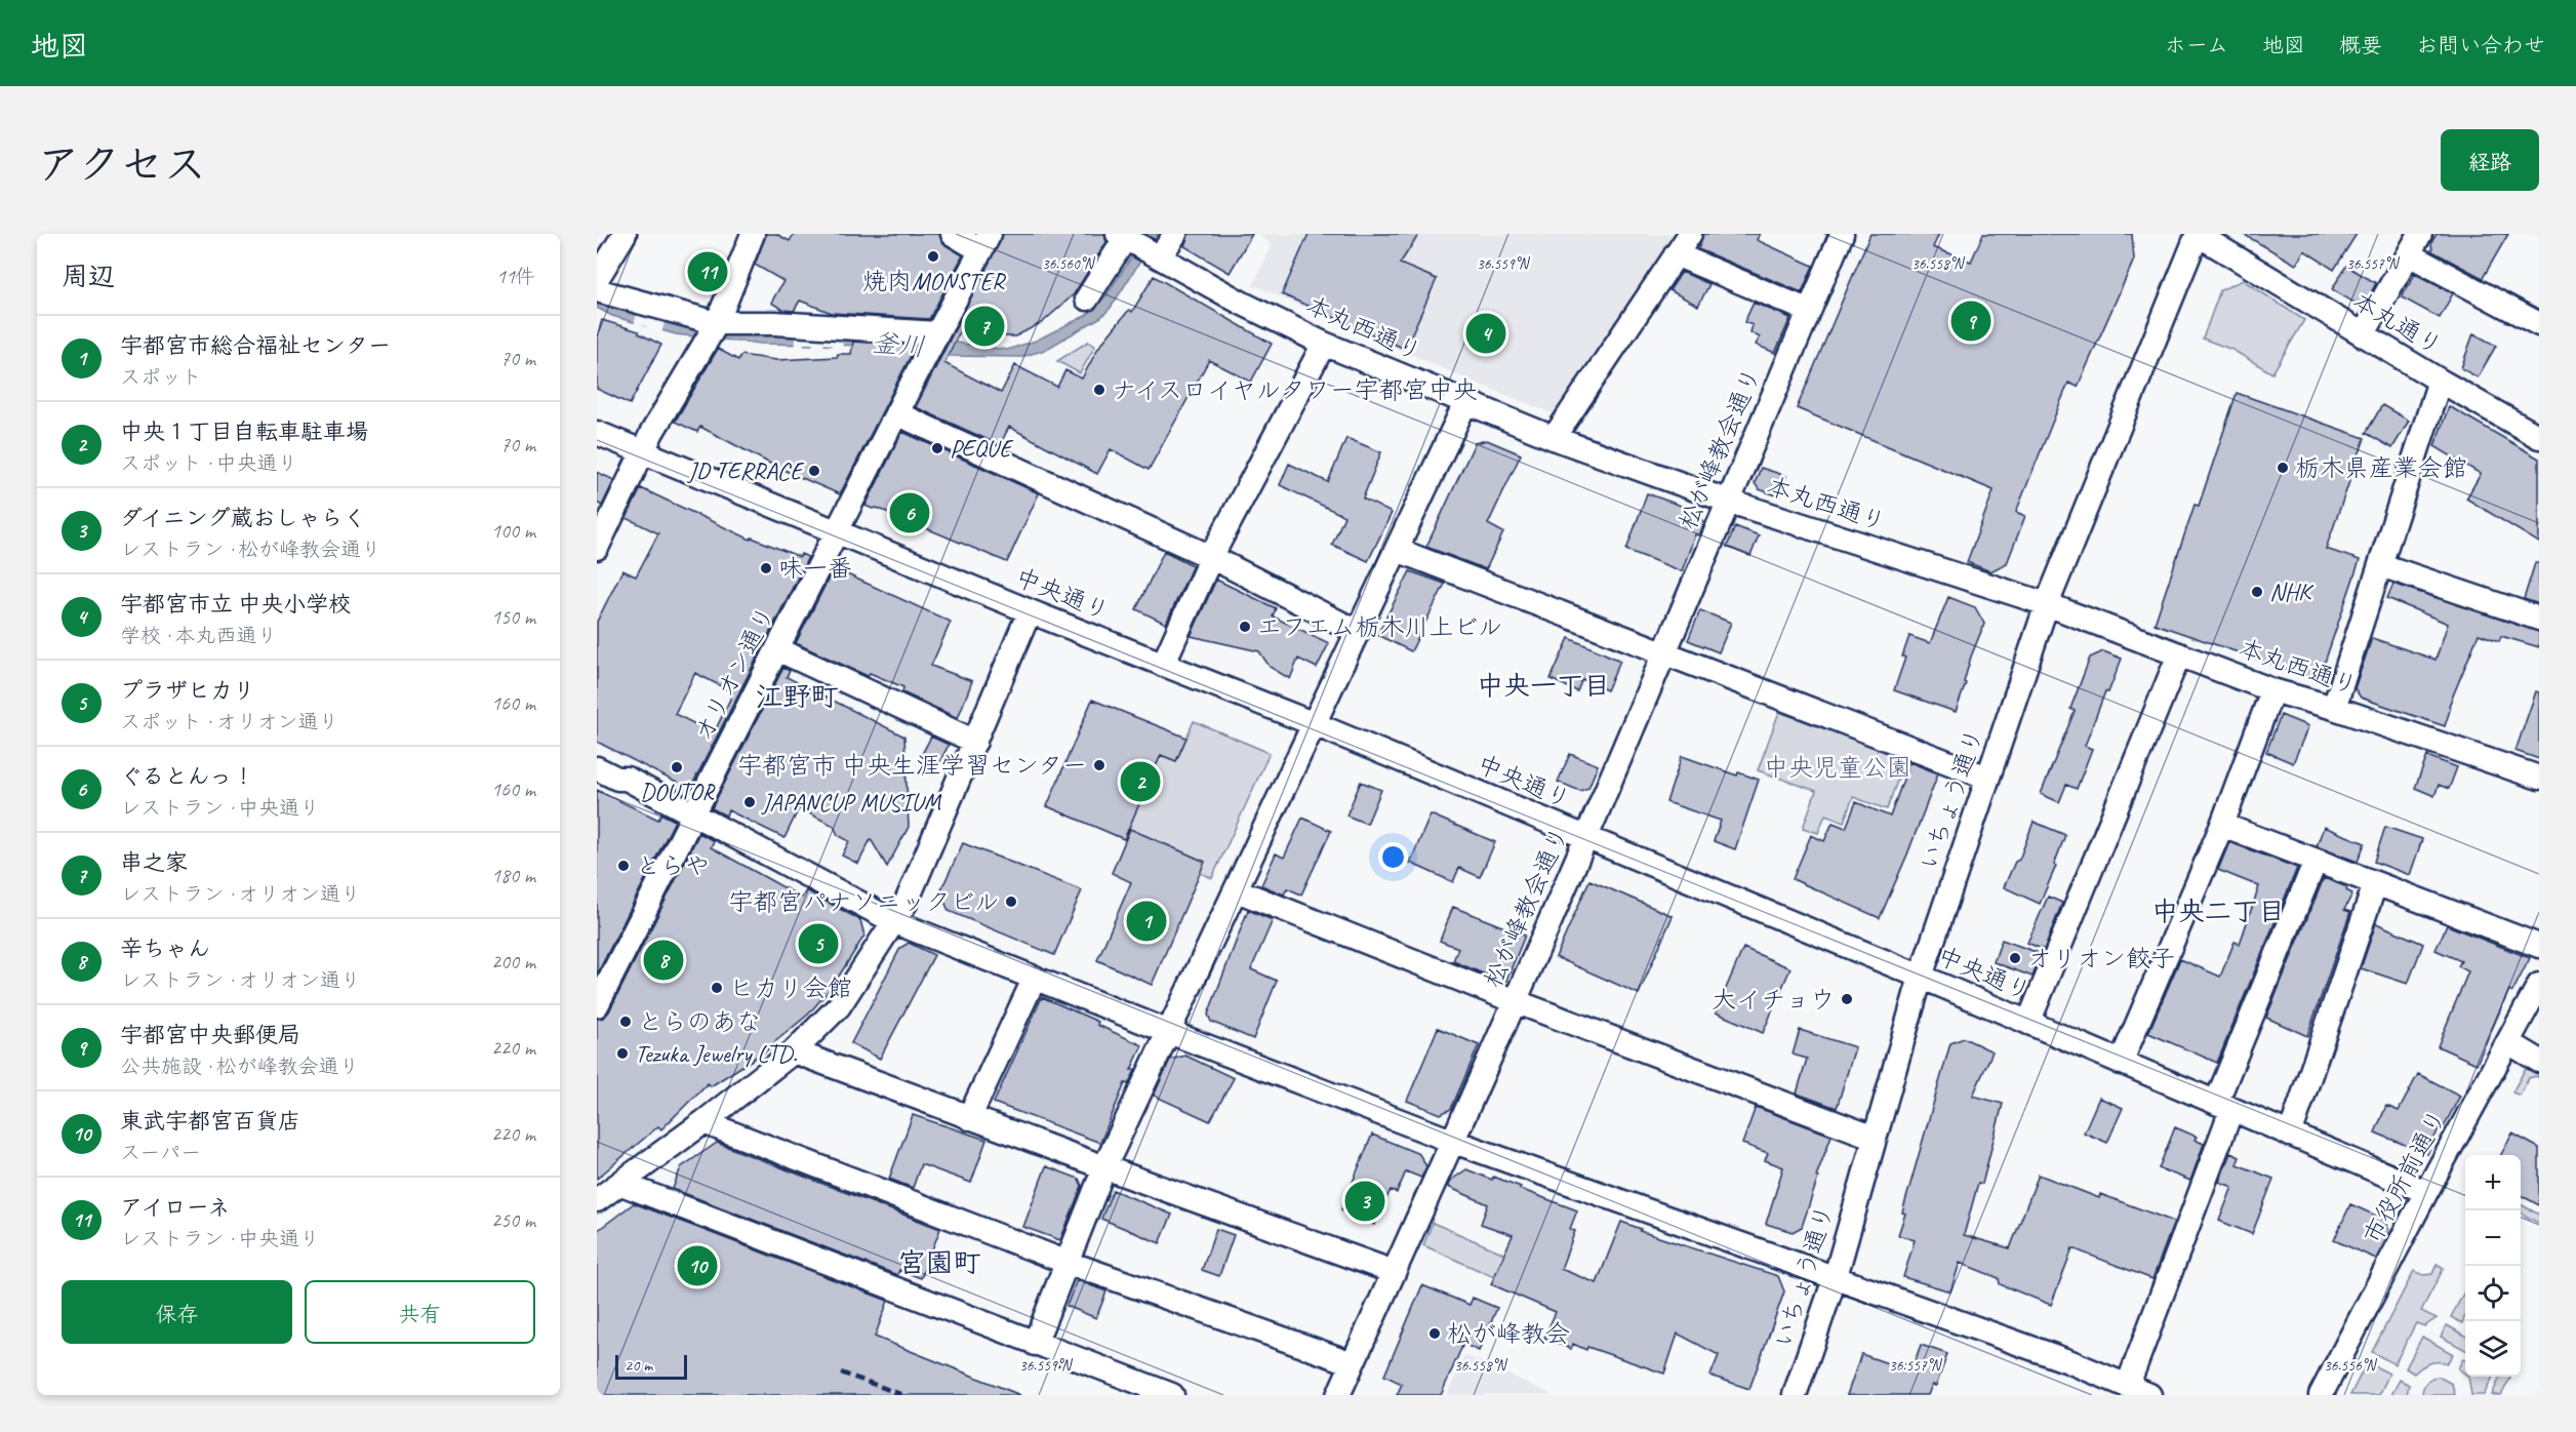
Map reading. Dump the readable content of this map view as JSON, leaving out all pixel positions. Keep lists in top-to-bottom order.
{
  "streets": {
    "street": [
      "本丸通り",
      "本丸西通り",
      "松が峰教会通り",
      "中央通り",
      "オリオン通り",
      "いちょう通り",
      "市役所前通り"
    ]
  },
  "crossings": [
    ["本丸通り", "いちょう通り"],
    ["本丸西通り", "松が峰教会通り"],
    ["本丸西通り", "いちょう通り"],
    ["松が峰教会通り", "中央通り"],
    ["中央通り", "オリオン通り"],
    ["中央通り", "いちょう通り"],
    ["中央通り", "市役所前通り"]
  ],
  "districts": [
    "中央一丁目",
    "江野町",
    "中央二丁目",
    "宮園町"
  ],
  "water": ["釜川"],
  "parks": ["中央児童公園"],
  "places": [
    "焼肉MONSTER",
    "ナイスロイヤルタワー宇都宮中央",
    "PEQUE",
    "栃木県産業会館",
    "JD TERRACE",
    "味一番",
    "NHK",
    "エフエム栃木川上ビル",
    "宇都宮市 中央生涯学習センター",
    "DOUTOR",
    "JAPANCUP MUSIUM",
    "とらや",
    "宇都宮パナソニックビル",
    "オリオン餃子",
    "ヒカリ会館",
    "大イチョウ",
    "とらのあな",
    "Tezuka Jewelry LTD.",
    "松が峰教会"
  ],
  "scale_bar": "20 m",
  "page": {
    "header": "地図",
    "nav": [
      "ホーム",
      "地図",
      "概要",
      "お問い合わせ"
    ],
    "title": "アクセス",
    "buttons": [
      "経路",
      ["保存", "共有"]
    ],
    "heading": ["周辺", "11件"],
    "pins": [
      "11",
      "9",
      "7",
      "4",
      "6",
      "2",
      "1",
      "5",
      "8",
      "3",
      "10"
    ],
    "list": [
      {
        "mark": "1",
        "name": "宇都宮市総合福祉センター",
        "note": "スポット",
        "value": "70 m"
      },
      {
        "mark": "2",
        "name": "中央１丁目自転車駐車場",
        "note": "スポット · 中央通り",
        "value": "70 m"
      },
      {
        "mark": "3",
        "name": "ダイニング蔵おしゃらく",
        "note": "レストラン · 松が峰教会通り",
        "value": "100 m"
      },
      {
        "mark": "4",
        "name": "宇都宮市立 中央小学校",
        "note": "学校 · 本丸西通り",
        "value": "150 m"
      },
      {
        "mark": "5",
        "name": "プラザヒカリ",
        "note": "スポット · オリオン通り",
        "value": "160 m"
      },
      {
        "mark": "6",
        "name": "ぐるとんっ！",
        "note": "レストラン · 中央通り",
        "value": "160 m"
      },
      {
        "mark": "7",
        "name": "串之家",
        "note": "レストラン · オリオン通り",
        "value": "180 m"
      },
      {
        "mark": "8",
        "name": "辛ちゃん",
        "note": "レストラン · オリオン通り",
        "value": "200 m"
      },
      {
        "mark": "9",
        "name": "宇都宮中央郵便局",
        "note": "公共施設 · 松が峰教会通り",
        "value": "220 m"
      },
      {
        "mark": "10",
        "name": "東武宇都宮百貨店",
        "note": "スーパー",
        "value": "220 m"
      },
      {
        "mark": "11",
        "name": "アイローネ",
        "note": "レストラン · 中央通り",
        "value": "250 m"
      }
    ],
    "map_buttons": ["+", "−"],
    "scale": "20 m"
  },
  "coordinates": [
    "36.559°N",
    "36.558°N",
    "36.560°N",
    "36.557°N",
    "36.556°N"
  ]
}
